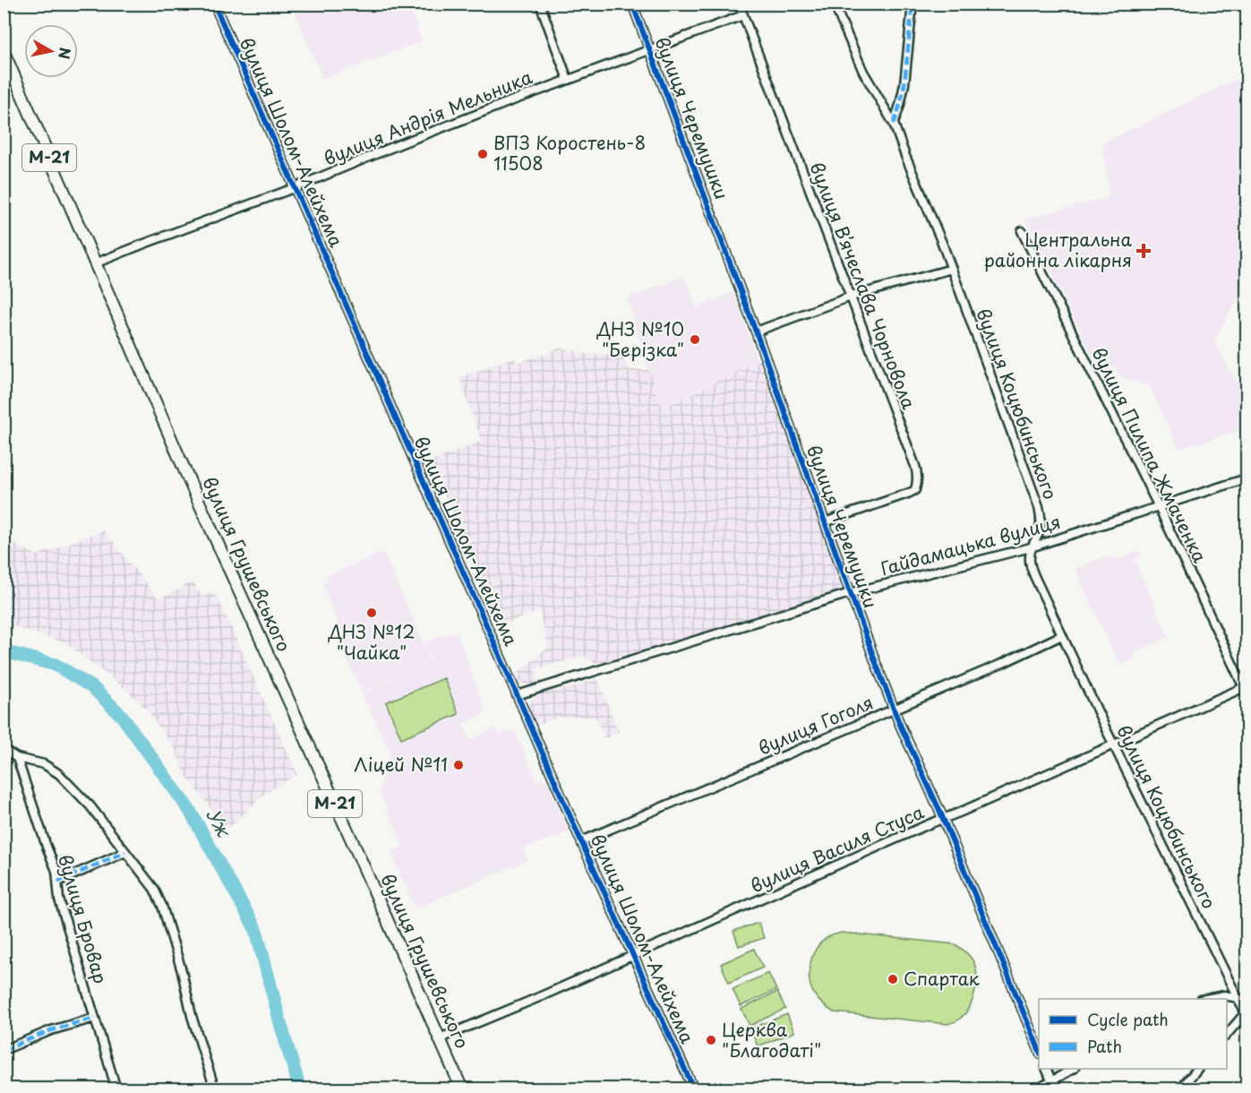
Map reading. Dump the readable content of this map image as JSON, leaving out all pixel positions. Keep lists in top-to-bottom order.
{
  "streets": {
    "highway": ["М-21", "вулиця Грушевського"],
    "street": [
      "вулиця Андрія Мельника",
      "вулиця Черемушки",
      "вулиця Шолом-Алейхема",
      "вулиця Вʼячеслава Чорновола",
      "вулиця Коцюбинського",
      "вулиця Пилипа Жмаченка",
      "Гайдамацька вулиця",
      "вулиця Гоголя",
      "вулиця Василя Стуса",
      "вулиця Бровар"
    ]
  },
  "crossings": [
    ["вулиця Андрія Мельника", "вулиця Черемушки"],
    ["вулиця Андрія Мельника", "вулиця Шолом-Алейхема"],
    ["вулиця Андрія Мельника", "вулиця Вʼячеслава Чорновола"],
    ["вулиця Андрія Мельника", "вулиця Грушевського"],
    ["вулиця Черемушки", "вулиця Вʼячеслава Чорновола"],
    ["вулиця Черемушки", "Гайдамацька вулиця"],
    ["вулиця Черемушки", "вулиця Гоголя"],
    ["вулиця Черемушки", "вулиця Василя Стуса"],
    ["вулиця Шолом-Алейхема", "Гайдамацька вулиця"],
    ["вулиця Шолом-Алейхема", "вулиця Гоголя"],
    ["вулиця Шолом-Алейхема", "вулиця Василя Стуса"],
    ["вулиця Коцюбинського", "Гайдамацька вулиця"],
    ["вулиця Коцюбинського", "вулиця Гоголя"],
    ["вулиця Коцюбинського", "вулиця Василя Стуса"],
    ["вулиця Пилипа Жмаченка", "Гайдамацька вулиця"],
    ["вулиця Пилипа Жмаченка", "вулиця Василя Стуса"],
    ["вулиця Грушевського", "вулиця Василя Стуса"]
  ],
  "water": ["Уж"],
  "places": {
    "other": [
      "ВПЗ Коростень-8 11508",
      "ДНЗ №10 \"Берізка\"",
      "ДНЗ №12 \"Чайка\"",
      "Ліцей №11",
      "Спартак",
      "Церква \"Благодаті\""
    ],
    "health": ["Центральна районна лікарня"]
  },
  "legend": ["Cycle path", "Path"],
  "north": "right"
}
